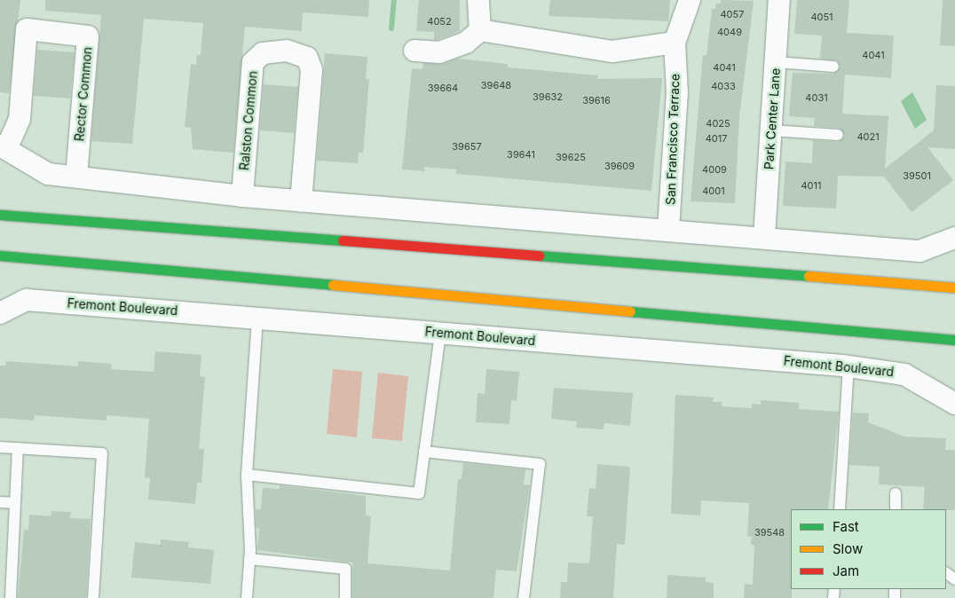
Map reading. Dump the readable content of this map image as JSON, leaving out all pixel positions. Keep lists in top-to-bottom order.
{
  "streets": {
    "street": [
      "Rector Common",
      "Park Center Lane",
      "Ralston Common",
      "San Francisco Terrace",
      "Fremont Boulevard"
    ]
  },
  "house_numbers": [
    "4057",
    "4051",
    "4052",
    "4049",
    "4041",
    "4041",
    "39648",
    "4033",
    "39664",
    "39632",
    "4031",
    "39616",
    "4025",
    "4021",
    "4017",
    "39657",
    "39641",
    "39625",
    "39609",
    "4009",
    "39501",
    "4011",
    "4001",
    "39548"
  ],
  "legend": ["Fast", "Slow", "Jam"]
}
